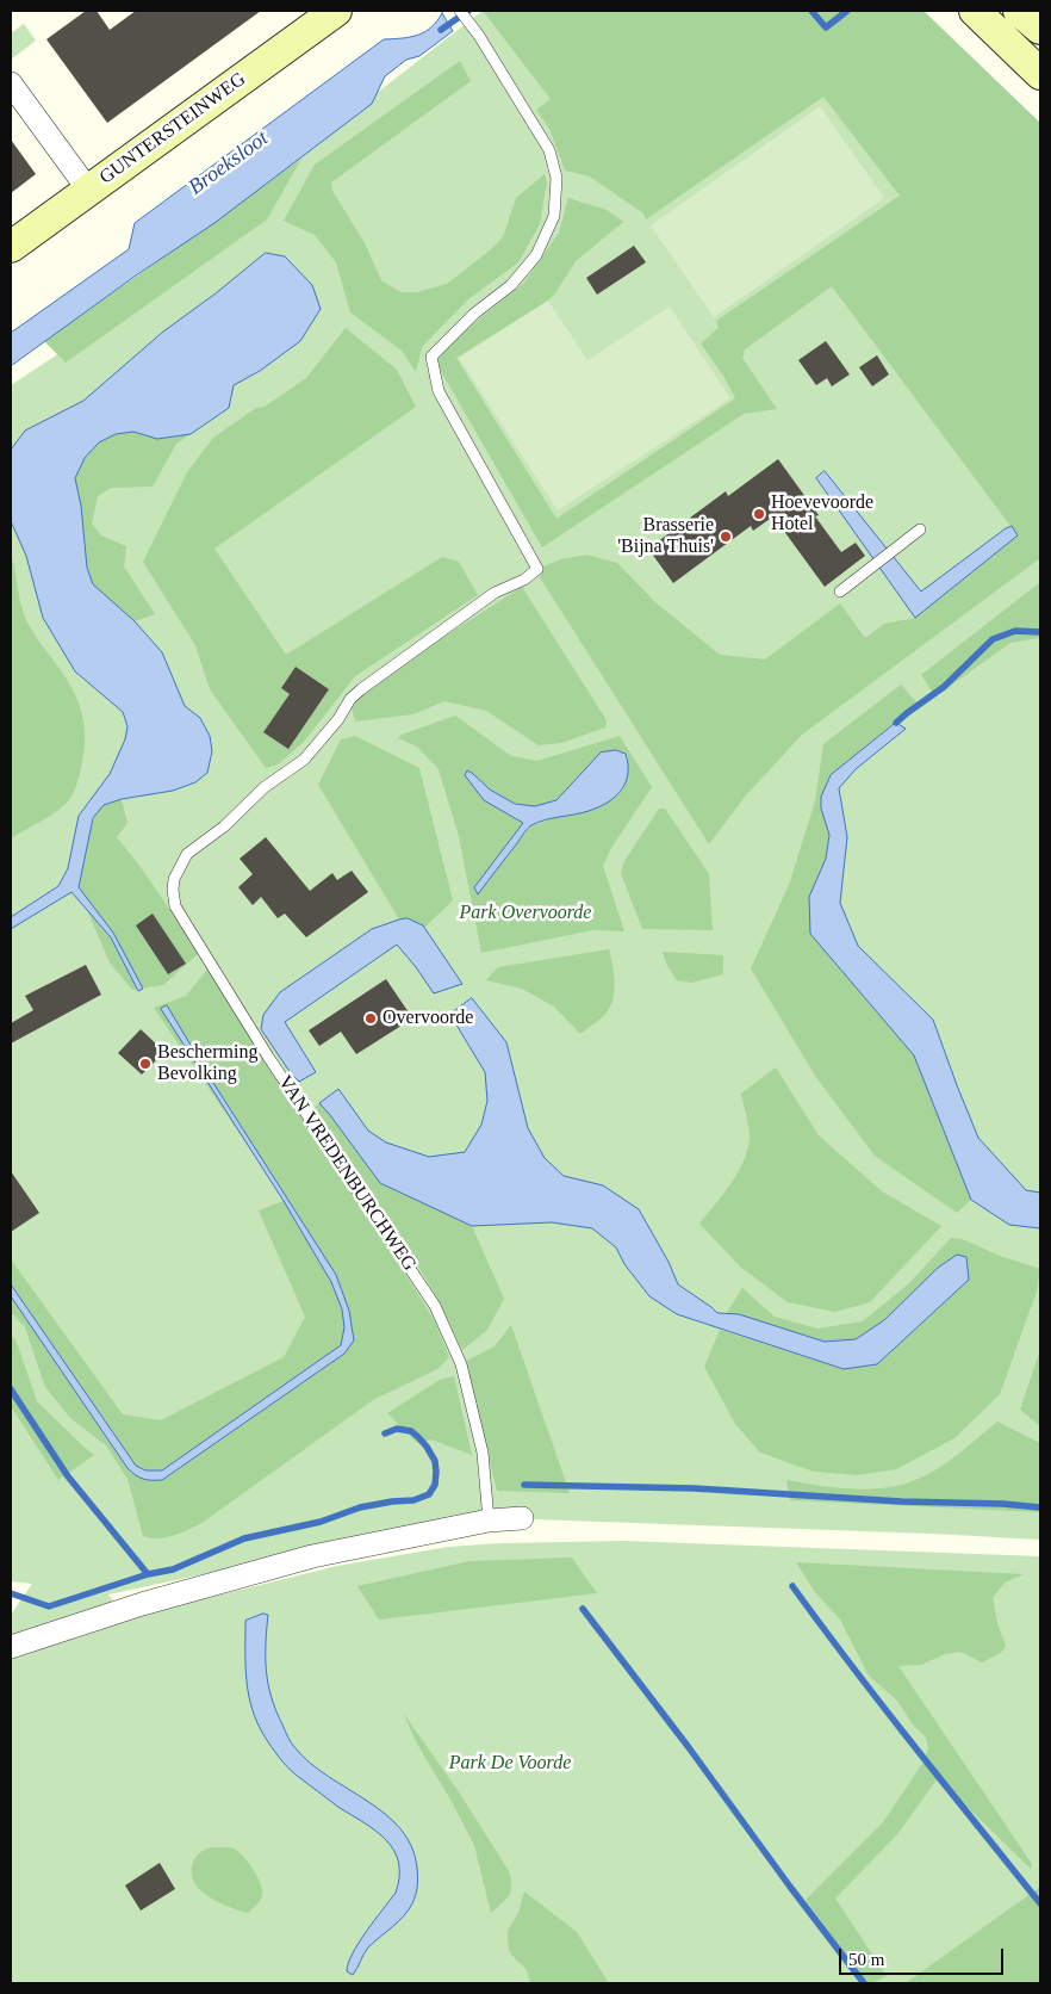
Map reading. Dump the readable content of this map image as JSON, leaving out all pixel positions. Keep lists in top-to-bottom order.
{
  "streets": {
    "street": ["GUNTERSTEINWEG"],
    "lane": ["VAN VREDENBURCHWEG"]
  },
  "water": ["Broeksloot"],
  "parks": ["Park Overvoorde", "Park De Voorde"],
  "places": [
    "Hoevevoorde Hotel",
    "Brasserie 'Bijna Thuis'",
    "Overvoorde",
    "Bescherming Bevolking"
  ],
  "scale_bar": "50 m"
}
